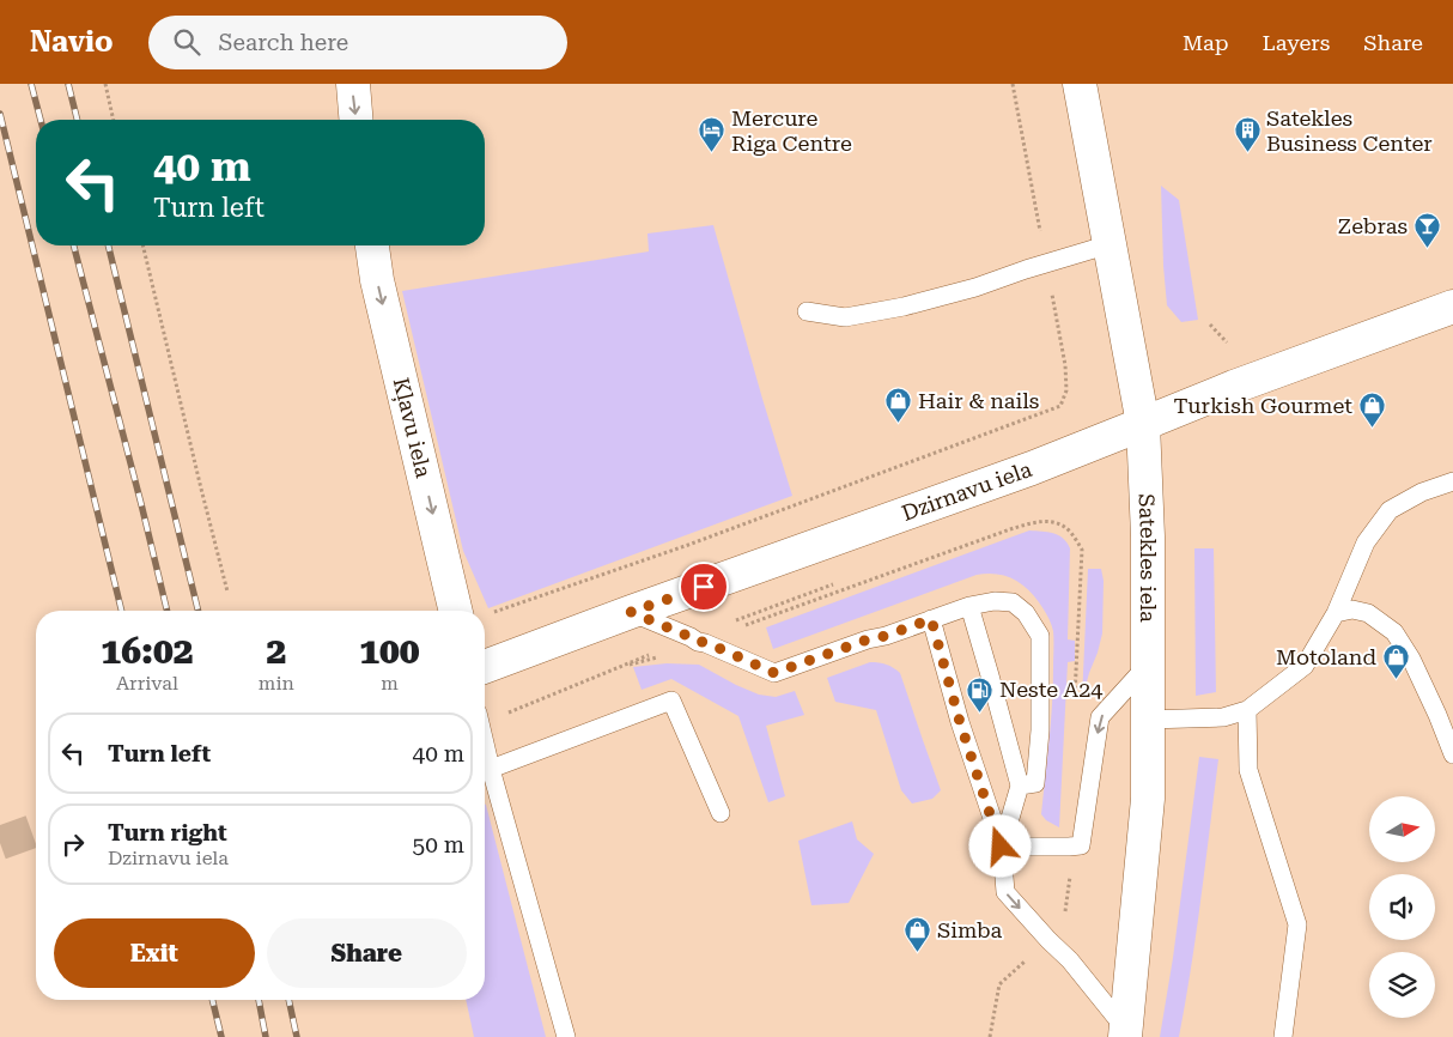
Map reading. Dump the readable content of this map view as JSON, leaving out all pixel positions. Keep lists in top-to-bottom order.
{
  "streets": {
    "main road": ["Kļavu iela", "Dzirnavu iela", "Satekles iela"]
  },
  "crossings": [
    ["Dzirnavu iela", "Satekles iela"]
  ],
  "one_way": ["Kļavu iela"],
  "places": {
    "hotel": ["Mercure Riga Centre"],
    "building": ["Satekles Business Center"],
    "bar": ["Zebras"],
    "shop": [
      "Hair & nails",
      "Turkish Gourmet",
      "Motoland",
      "Simba"
    ],
    "fuel station": ["Neste A24"]
  },
  "north": "right",
  "page": {
    "header": "Navio",
    "search": "Search here",
    "nav": ["Map", "Layers", "Share"],
    "turn": ["40 m", "Turn left"],
    "eta": [
      "16:02",
      "Arrival",
      "2",
      "min",
      "100",
      "m"
    ],
    "list": [
      {
        "name": "Turn left",
        "value": "40 m"
      },
      {
        "name": "Turn right",
        "note": "Dzirnavu iela",
        "value": "50 m"
      }
    ],
    "buttons": ["Exit", "Share"]
  }
}
